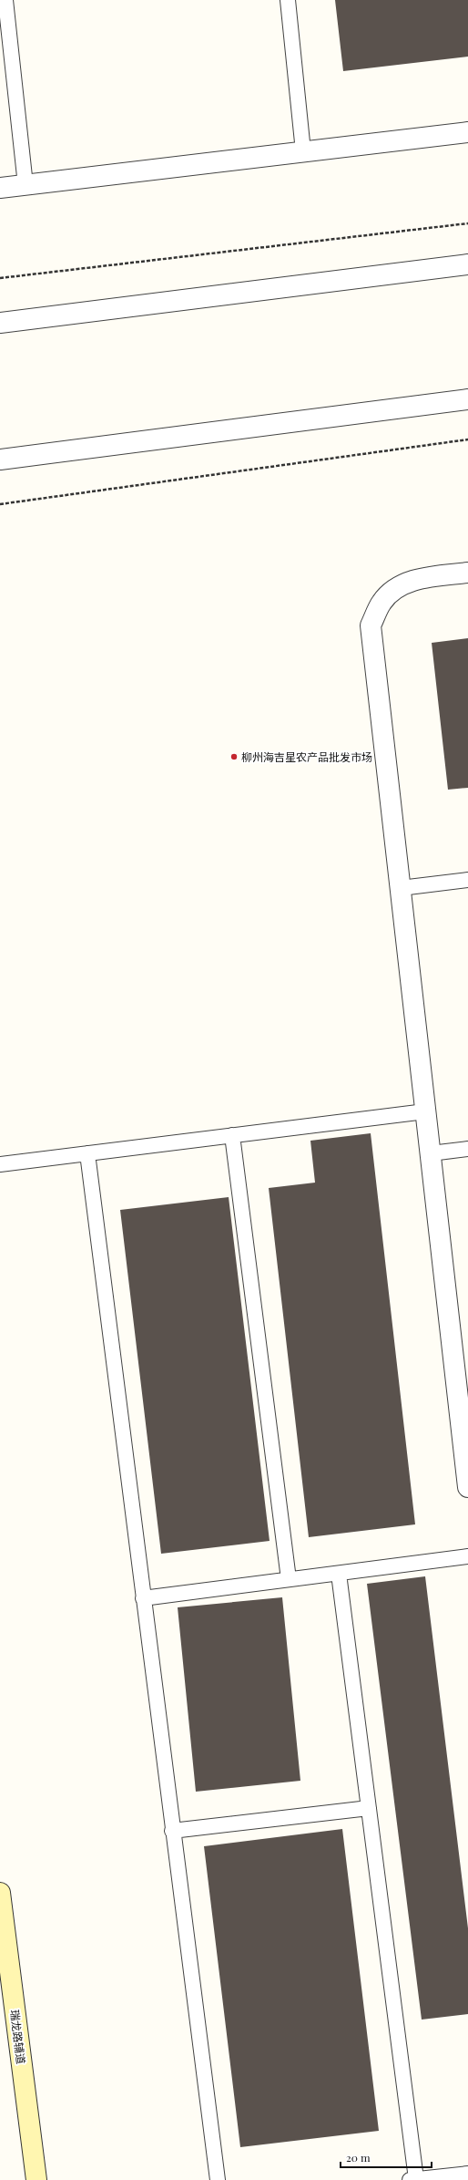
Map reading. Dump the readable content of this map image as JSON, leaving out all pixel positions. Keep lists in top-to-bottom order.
{
  "streets": {
    "main road": ["瑞龙路辅道"]
  },
  "places": ["柳州海吉星农产品批发市场"],
  "scale_bar": "20 m"
}
